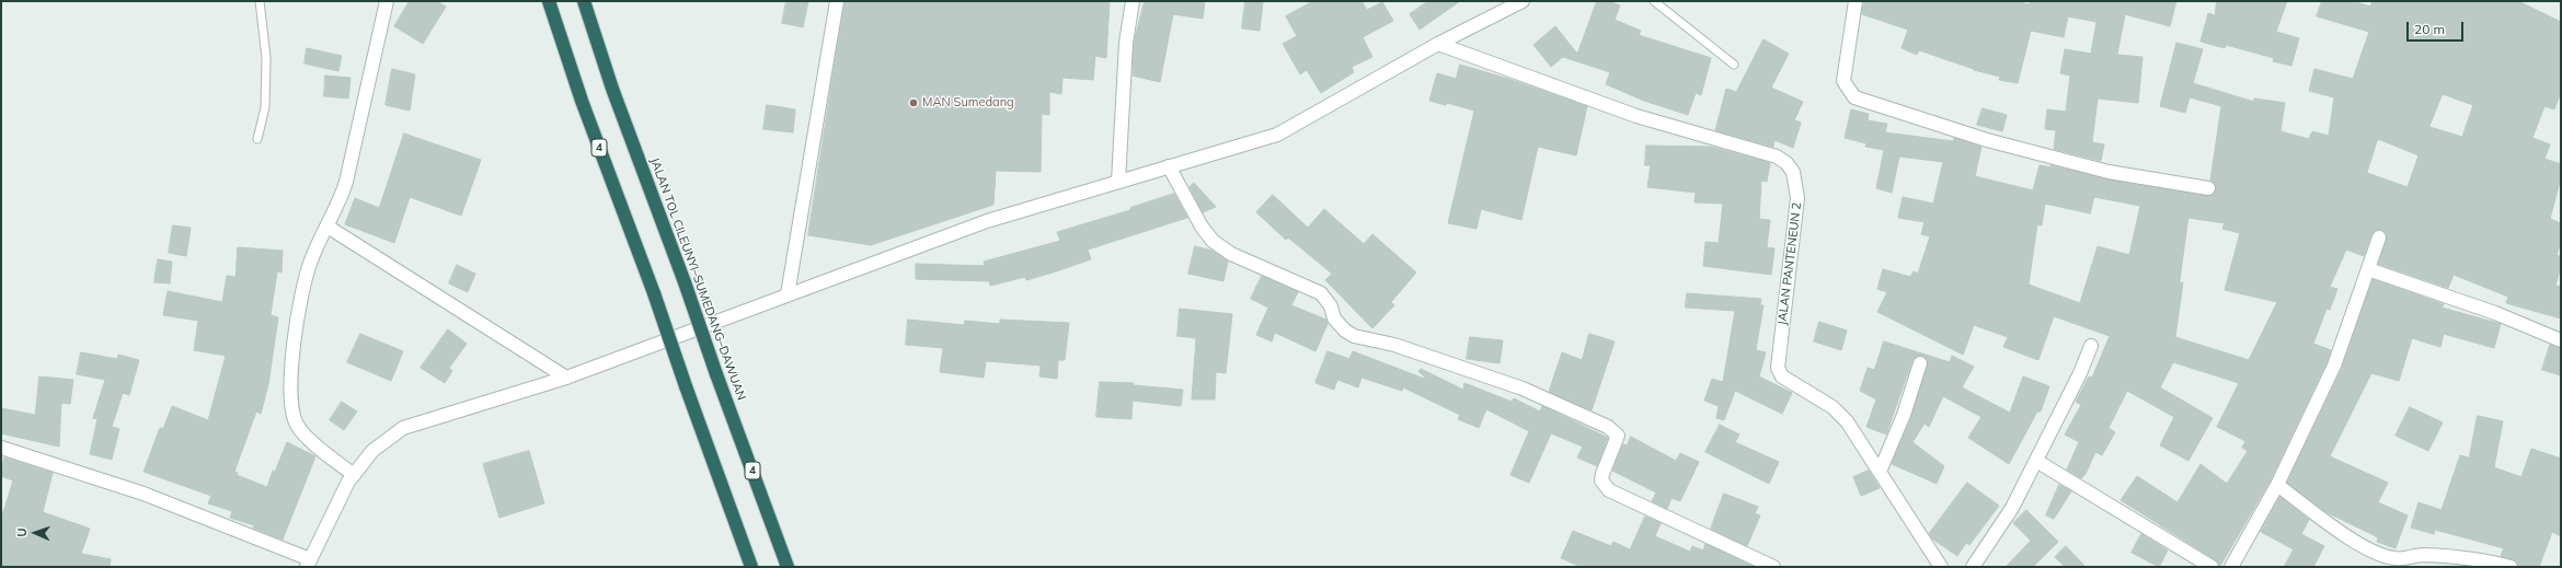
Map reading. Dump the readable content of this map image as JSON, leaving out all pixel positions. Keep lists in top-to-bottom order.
{
  "streets": {
    "highway": ["4", "JALAN TOL CILEUNYI–SUMEDANG–DAWUAN"],
    "street": ["JALAN PANTENEUN 2"]
  },
  "places": ["MAN Sumedang"],
  "scale_bar": "20 m",
  "north": "left"
}
